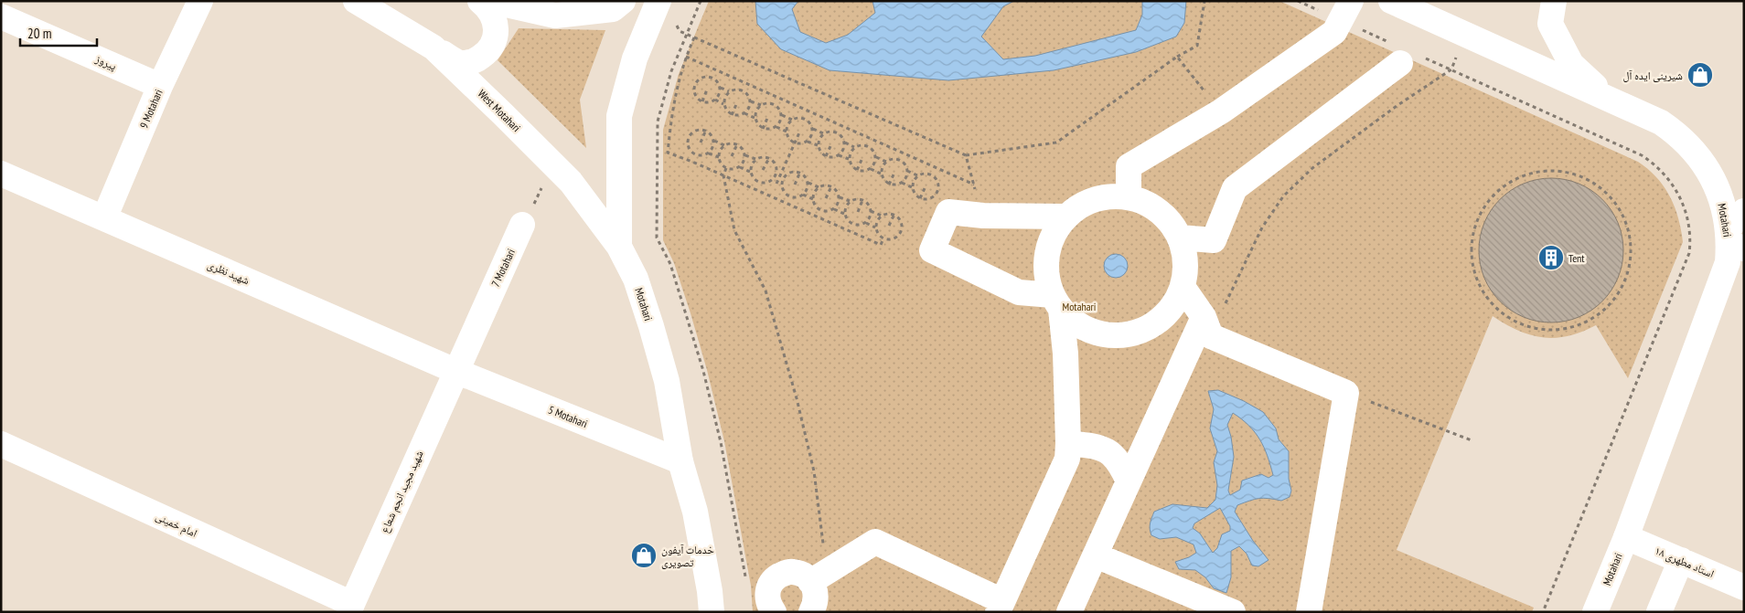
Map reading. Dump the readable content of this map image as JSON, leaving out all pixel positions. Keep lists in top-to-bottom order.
{
  "streets": {
    "main road": [
      "پیروز",
      "9 Motahari",
      "West Motahari",
      "Motahari",
      "7 Motahari",
      "شهید نظری",
      "5 Motahari",
      "شهید مجید انجم شعاع",
      "امام خمینی",
      "استاد مطهری ۱۸"
    ]
  },
  "crossings": [
    ["پیروز", "9 Motahari"],
    ["9 Motahari", "شهید نظری"],
    ["West Motahari", "Motahari"],
    ["Motahari", "5 Motahari"],
    ["Motahari", "استاد مطهری ۱۸"],
    ["7 Motahari", "شهید نظری"],
    ["7 Motahari", "5 Motahari"],
    ["7 Motahari", "شهید مجید انجم شعاع"],
    ["شهید نظری", "5 Motahari"],
    ["شهید نظری", "شهید مجید انجم شعاع"],
    ["5 Motahari", "شهید مجید انجم شعاع"],
    ["شهید مجید انجم شعاع", "امام خمینی"]
  ],
  "parks": ["Motahari"],
  "places": {
    "shop": ["شیرینی ایده آل", "خدمات آیفون تصویری"],
    "building": ["Tent"]
  },
  "scale_bar": "20 m"
}
